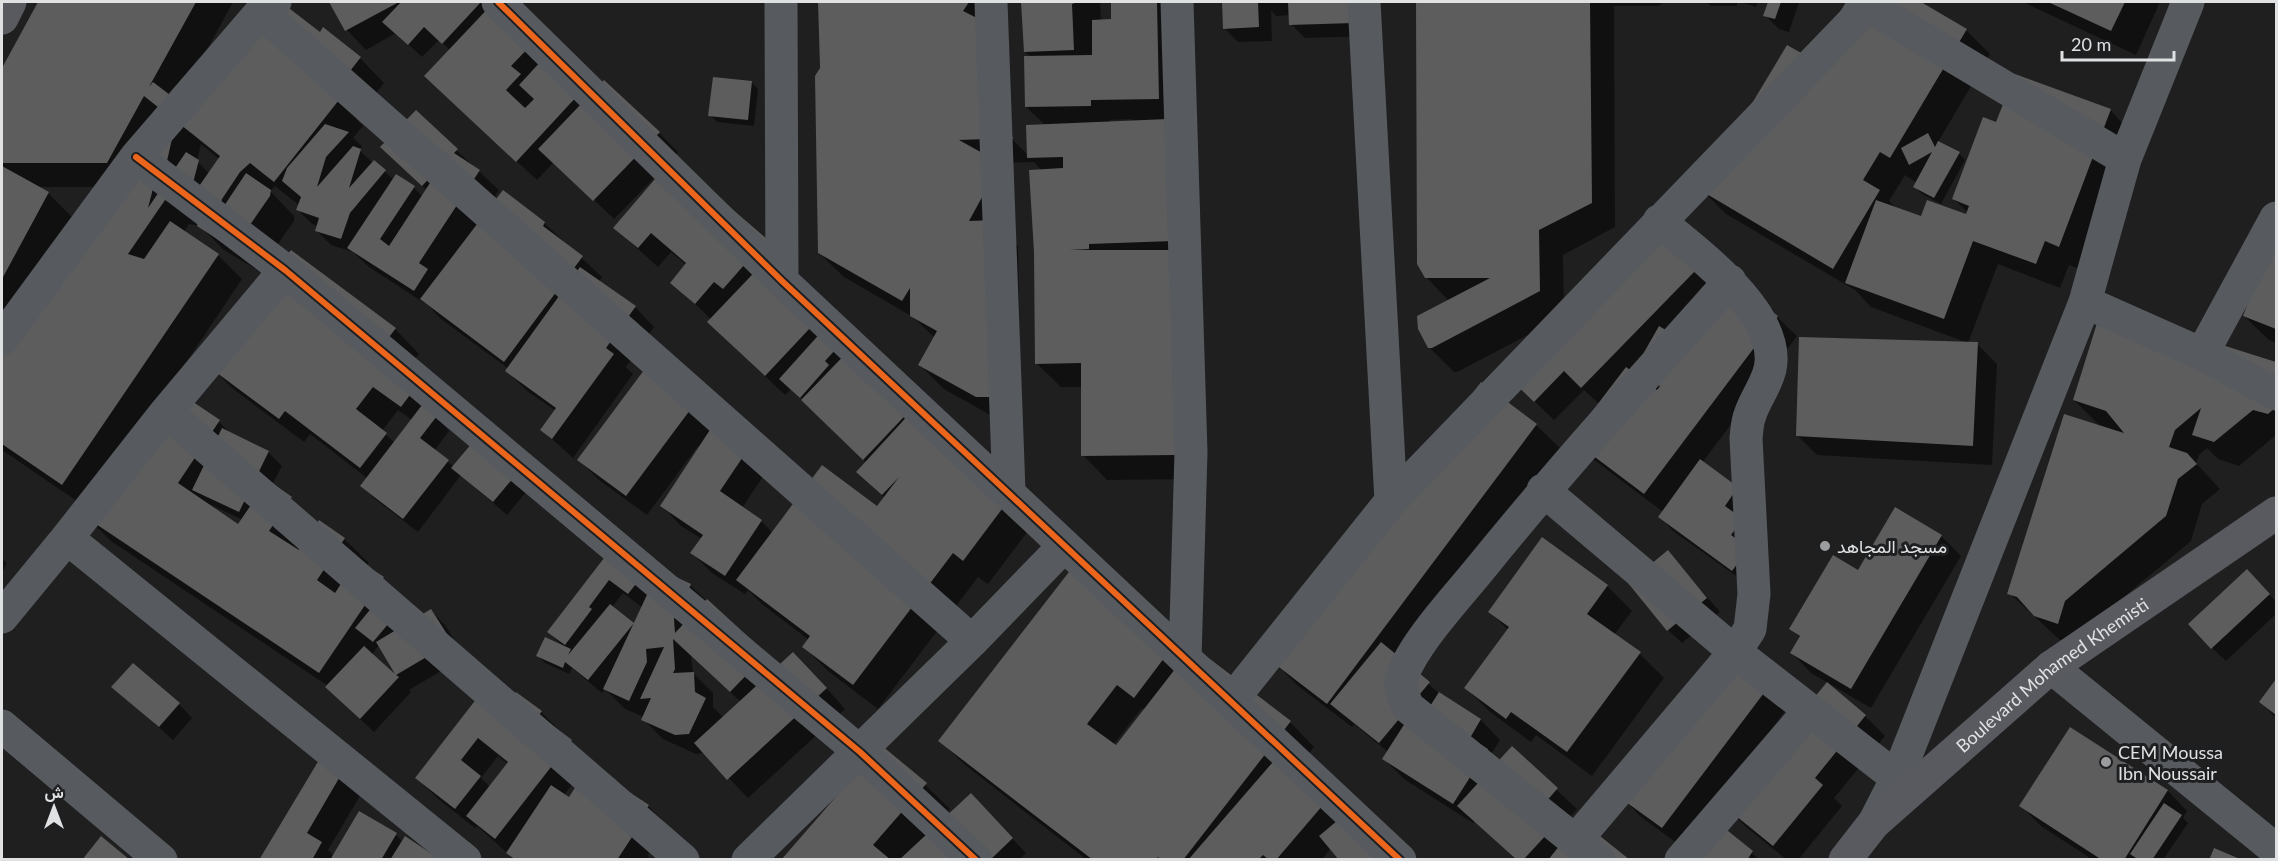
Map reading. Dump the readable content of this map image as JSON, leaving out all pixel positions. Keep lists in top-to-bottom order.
{
  "streets": {
    "main road": ["Boulevard Mohamed Khemisti"]
  },
  "places": ["مسجد المجاهد", "CEM Moussa Ibn Noussair"],
  "scale_bar": "20 m",
  "north": "top"
}
